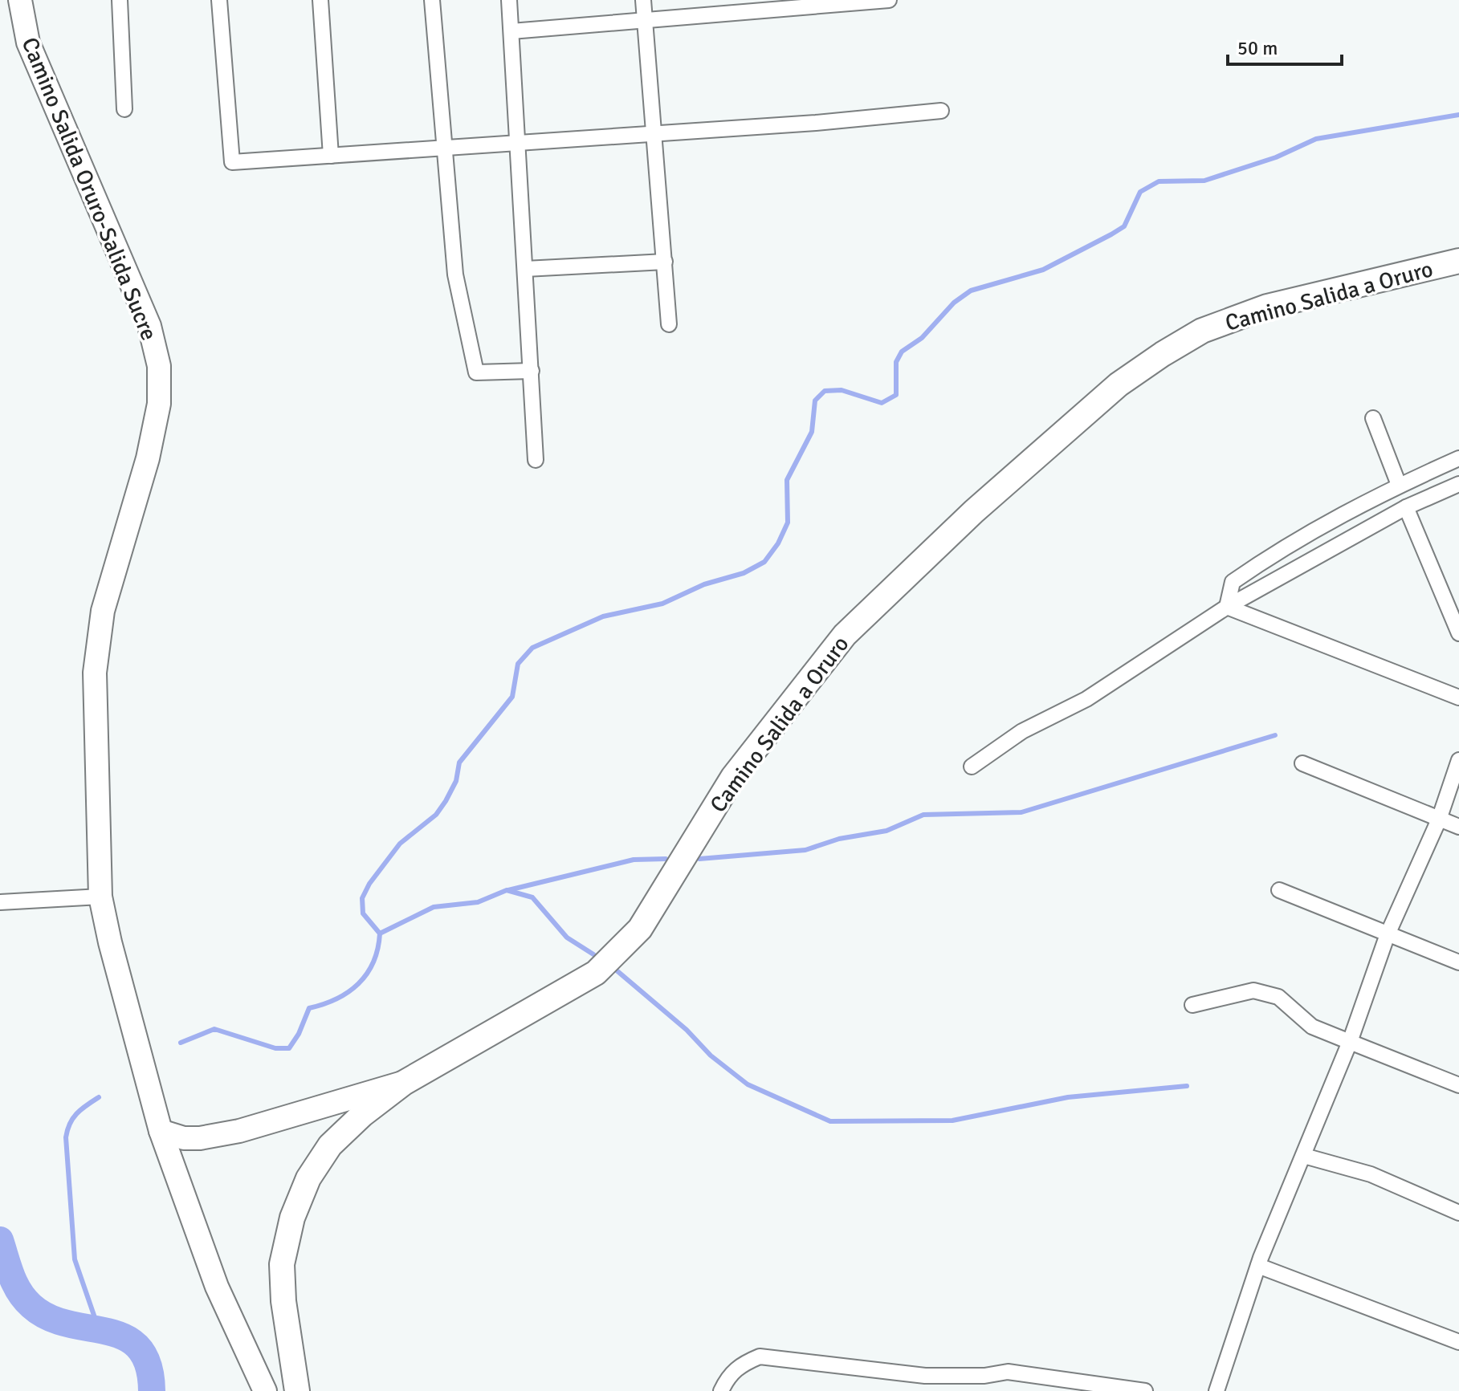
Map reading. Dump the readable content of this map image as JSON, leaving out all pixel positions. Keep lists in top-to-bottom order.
{
  "streets": {
    "highway": ["Camino Salida a Oruro"],
    "main road": ["Camino Salida Oruro-Salida Sucre"]
  },
  "scale_bar": "50 m"
}
